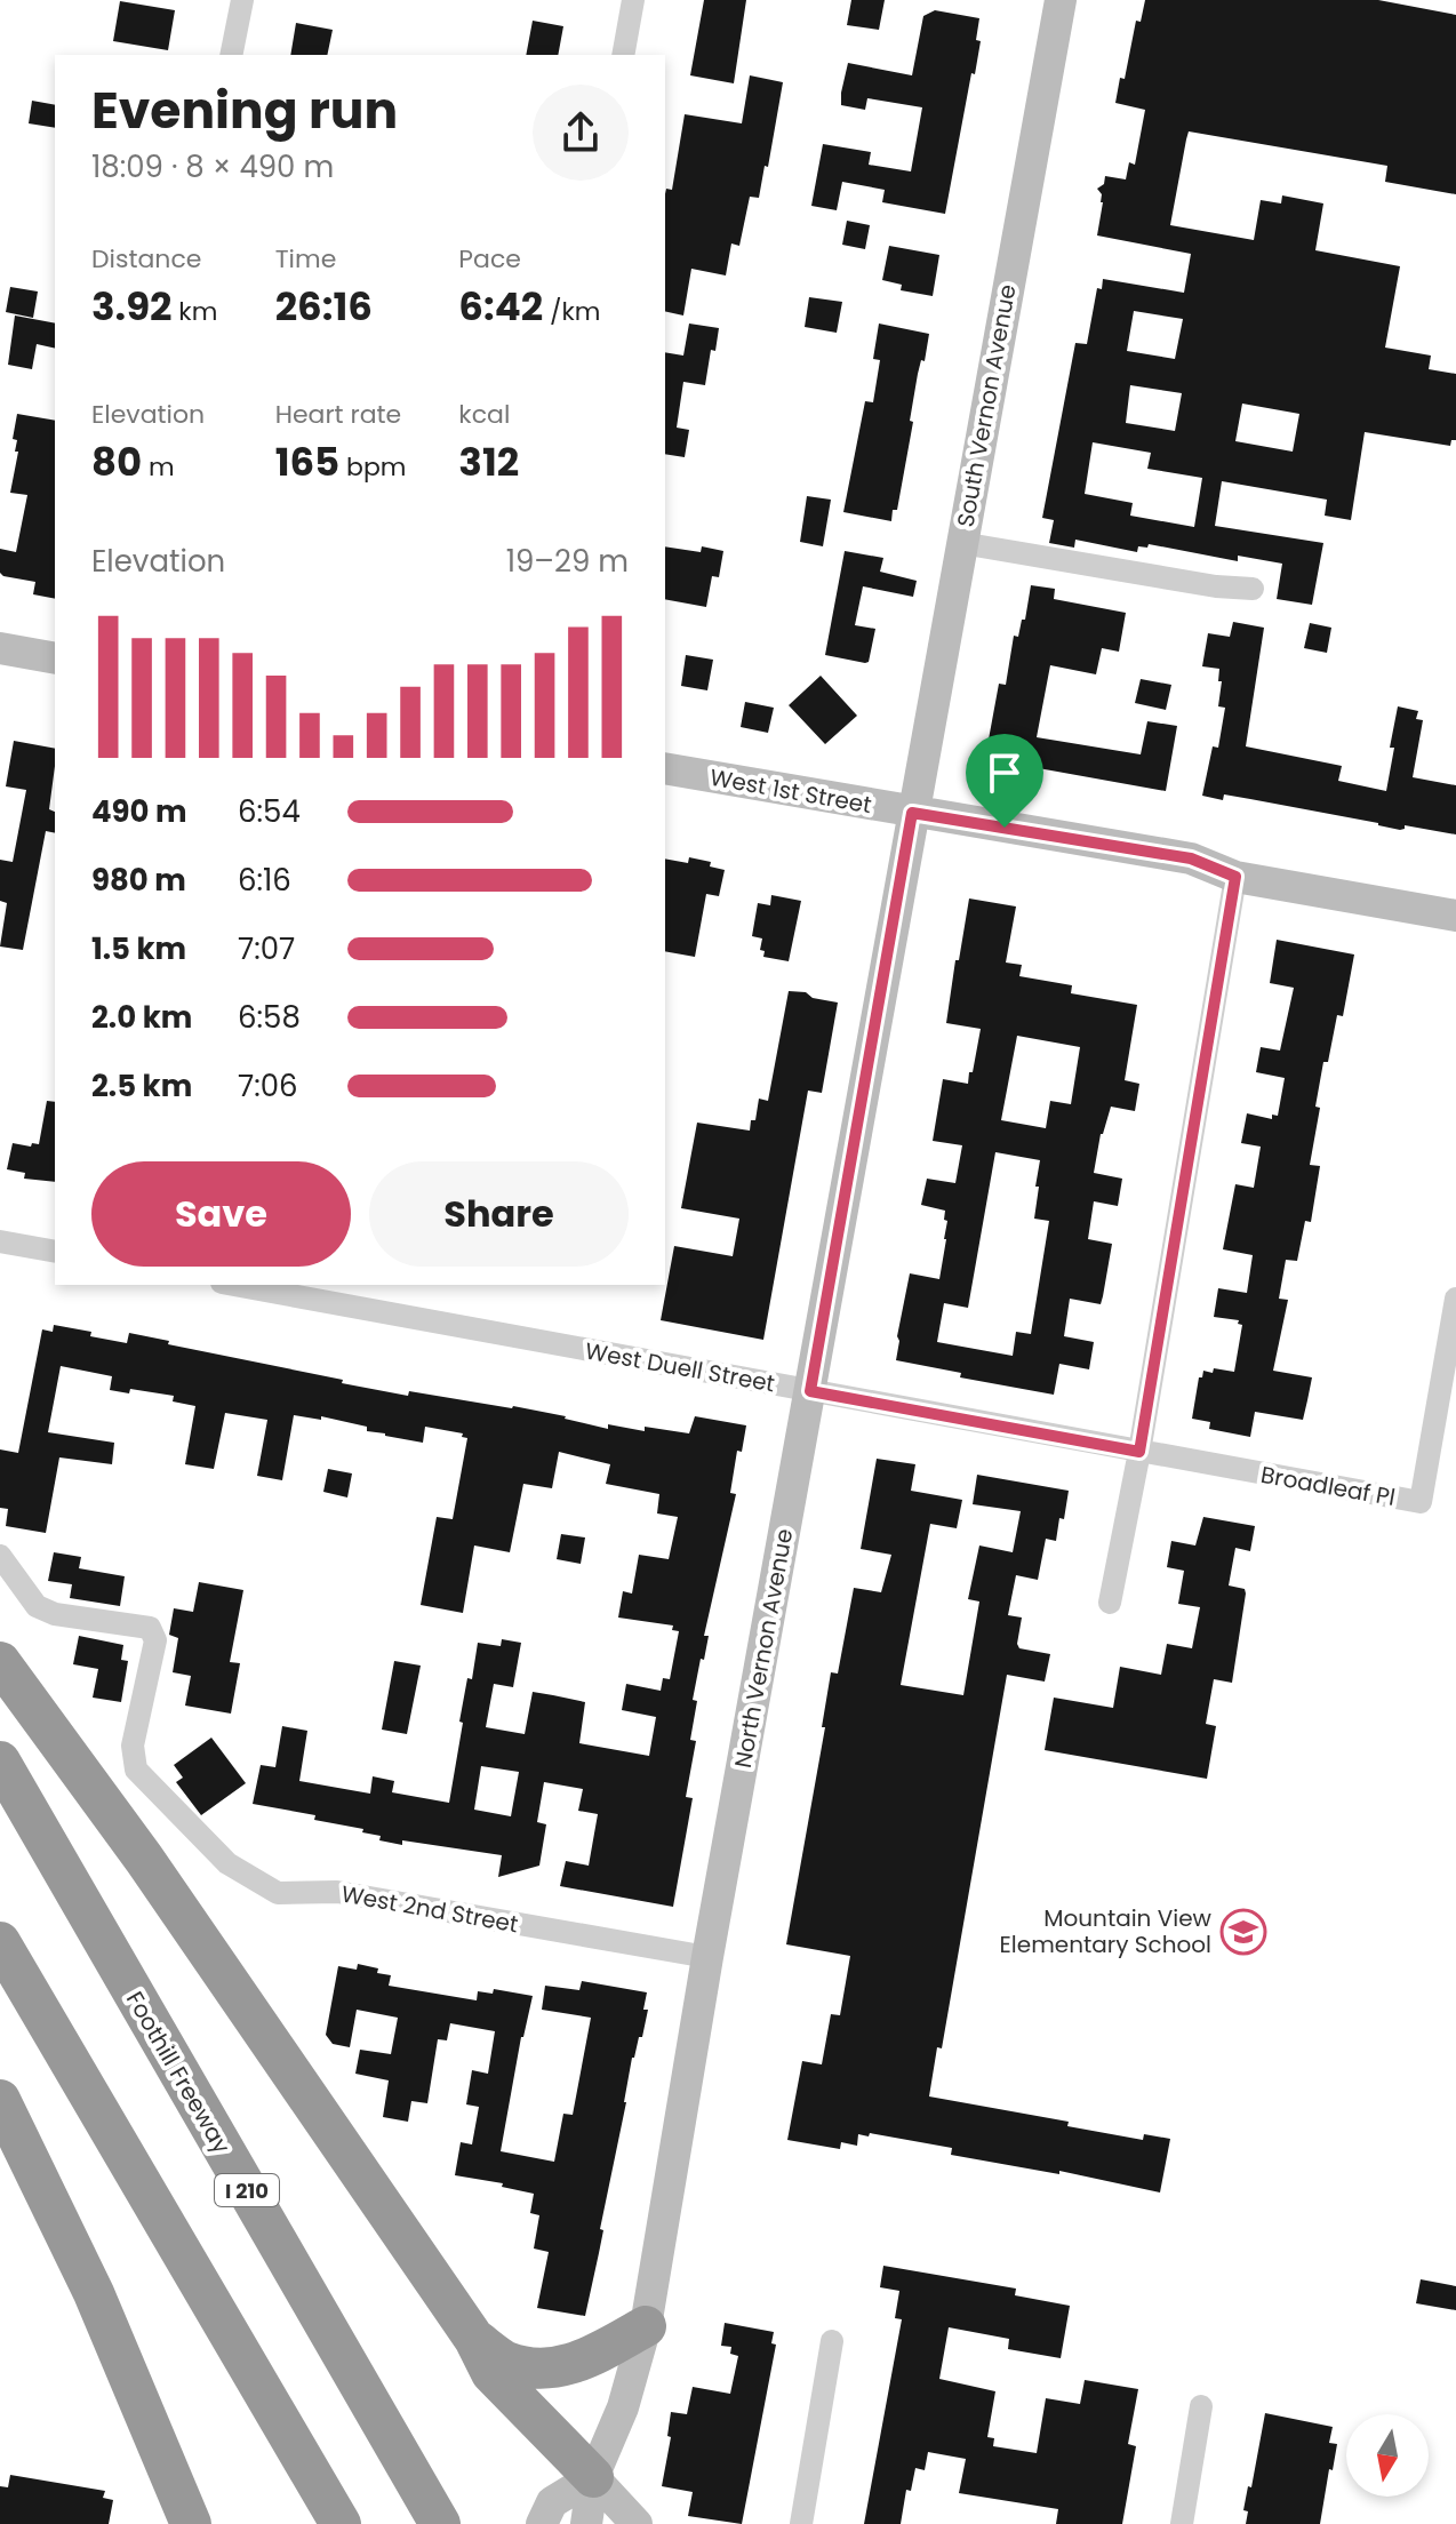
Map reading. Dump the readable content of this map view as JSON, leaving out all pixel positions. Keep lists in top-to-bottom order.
{
  "streets": {
    "highway": ["Foothill Freeway", "I 210"],
    "street": [
      "South Vernon Avenue",
      "West 1st Street",
      "West Duell Street",
      "Broadleaf Pl",
      "North Vernon Avenue",
      "West 2nd Street"
    ]
  },
  "crossings": [
    ["South Vernon Avenue", "West 1st Street"],
    ["South Vernon Avenue", "North Vernon Avenue"],
    ["West 1st Street", "North Vernon Avenue"],
    ["West Duell Street", "Broadleaf Pl"],
    ["West Duell Street", "North Vernon Avenue"],
    ["North Vernon Avenue", "West 2nd Street"]
  ],
  "places": {
    "school or university": ["Mountain View Elementary School"]
  },
  "north": "bottom",
  "page": {
    "heading": ["Evening run", "18:09 · 8 × 490 m"],
    "stats": [
      ["Distance", "3.92 km"],
      ["Time", "26:16"],
      ["Pace", "6:42 /km"],
      ["Elevation", "80 m"],
      ["Heart rate", "165 bpm"],
      ["kcal", "312"]
    ],
    "chart": ["Elevation", "19–29 m"],
    "list": [
      {
        "name": "490 m",
        "note": "6:54"
      },
      {
        "name": "980 m",
        "note": "6:16"
      },
      {
        "name": "1.5 km",
        "note": "7:07"
      },
      {
        "name": "2.0 km",
        "note": "6:58"
      },
      {
        "name": "2.5 km",
        "note": "7:06"
      }
    ],
    "buttons": ["Save", "Share"]
  }
}
